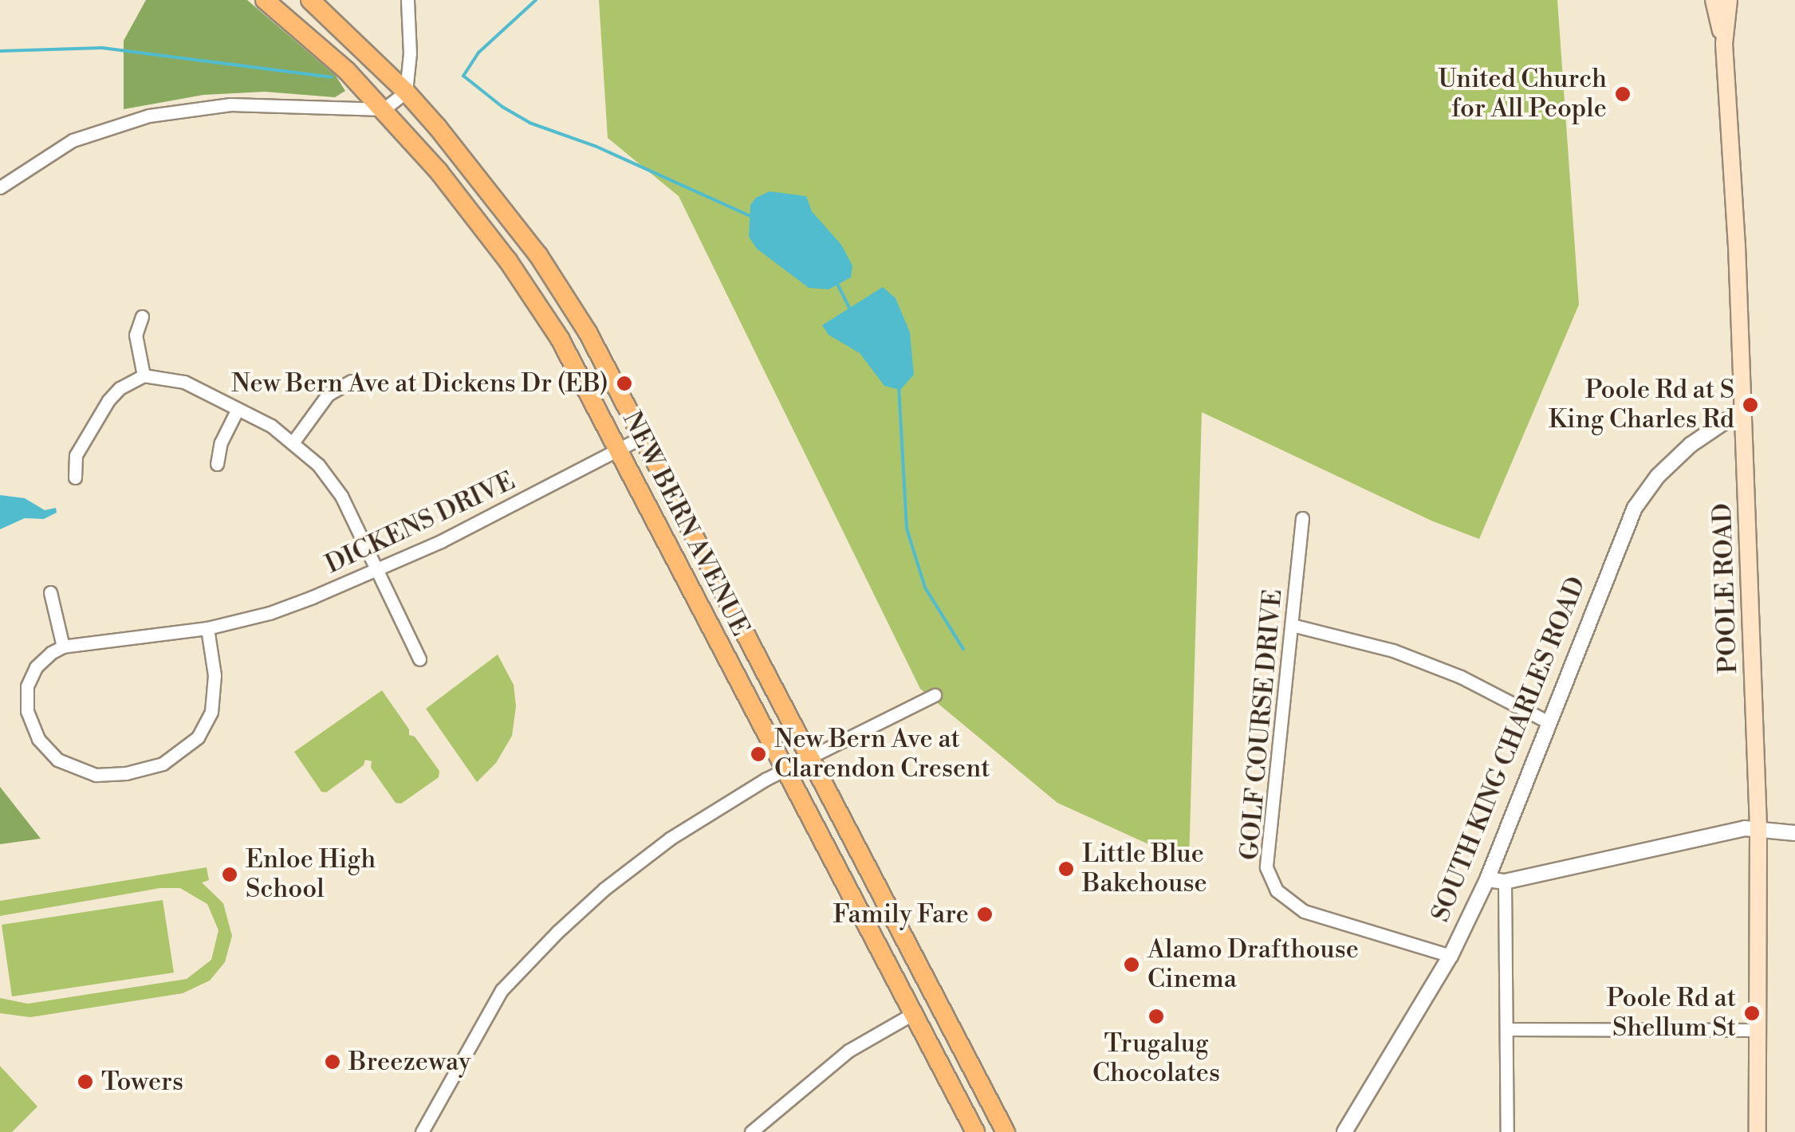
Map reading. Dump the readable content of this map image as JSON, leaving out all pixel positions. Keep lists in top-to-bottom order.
{
  "streets": {
    "main road": ["NEW BERN AVENUE", "POOLE ROAD"],
    "street": ["DICKENS DRIVE", "GOLF COURSE DRIVE", "SOUTH KING CHARLES ROAD"]
  },
  "crossings": [
    ["DICKENS DRIVE", "NEW BERN AVENUE"],
    ["POOLE ROAD", "SOUTH KING CHARLES ROAD"],
    ["GOLF COURSE DRIVE", "SOUTH KING CHARLES ROAD"]
  ],
  "places": [
    "United Church for All People",
    "New Bern Ave at Dickens Dr (EB)",
    "Poole Rd at S King Charles Rd",
    "New Bern Ave at Clarendon Cresent",
    "Little Blue Bakehouse",
    "Enloe High School",
    "Family Fare",
    "Alamo Drafthouse Cinema",
    "Poole Rd at Shellum St",
    "Trugalug Chocolates",
    "Breezeway",
    "Towers"
  ]
}
